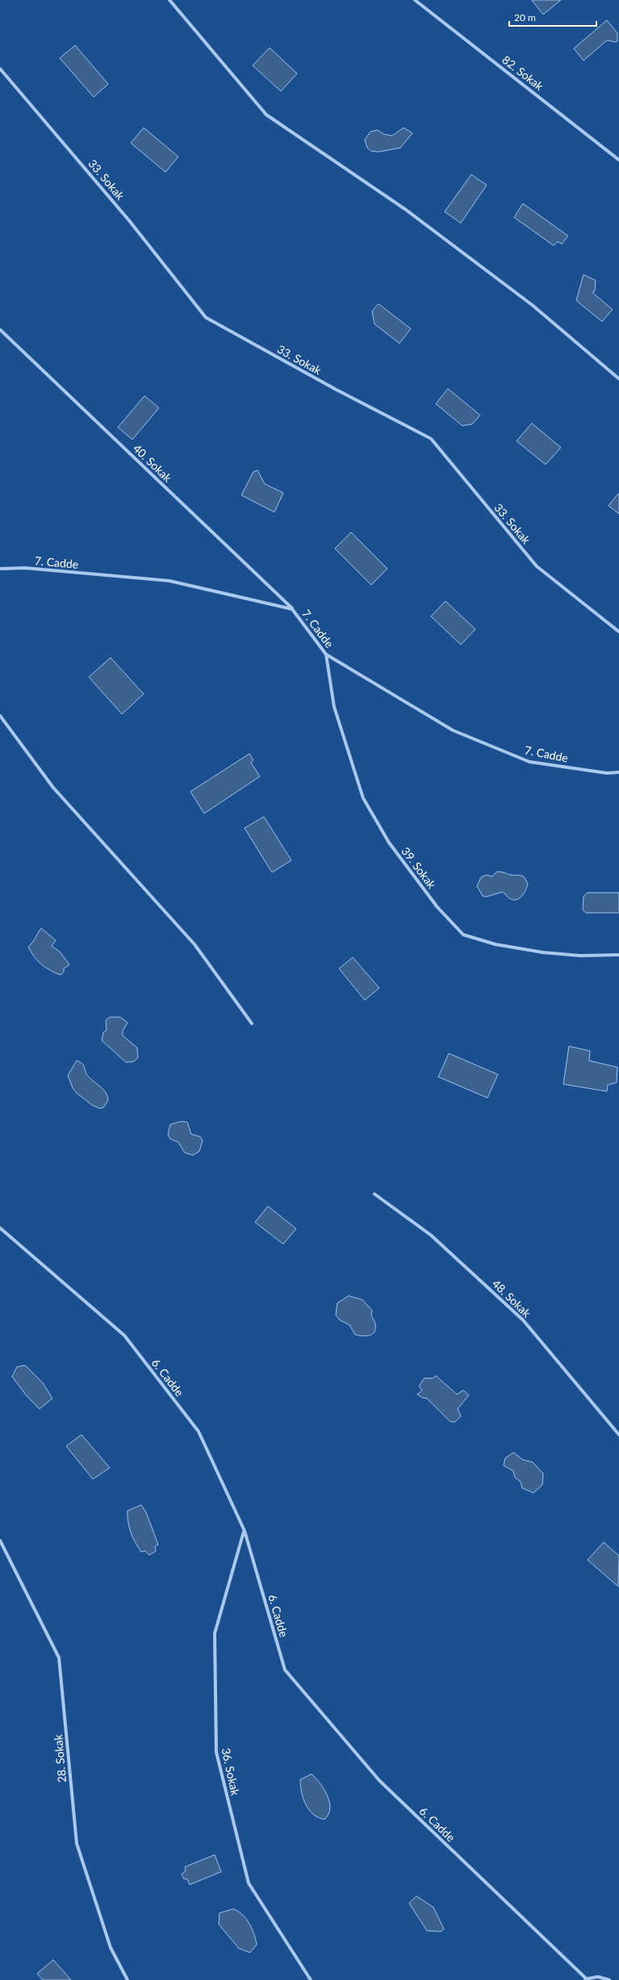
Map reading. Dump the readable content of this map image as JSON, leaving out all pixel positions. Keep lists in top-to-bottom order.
{
  "streets": {
    "street": [
      "82. Sokak",
      "33. Sokak",
      "40. Sokak",
      "7. Cadde",
      "39. Sokak",
      "48. Sokak",
      "6. Cadde",
      "28. Sokak",
      "36. Sokak"
    ]
  },
  "crossings": [
    ["40. Sokak", "7. Cadde"],
    ["7. Cadde", "39. Sokak"],
    ["6. Cadde", "36. Sokak"]
  ],
  "scale_bar": "20 m"
}
